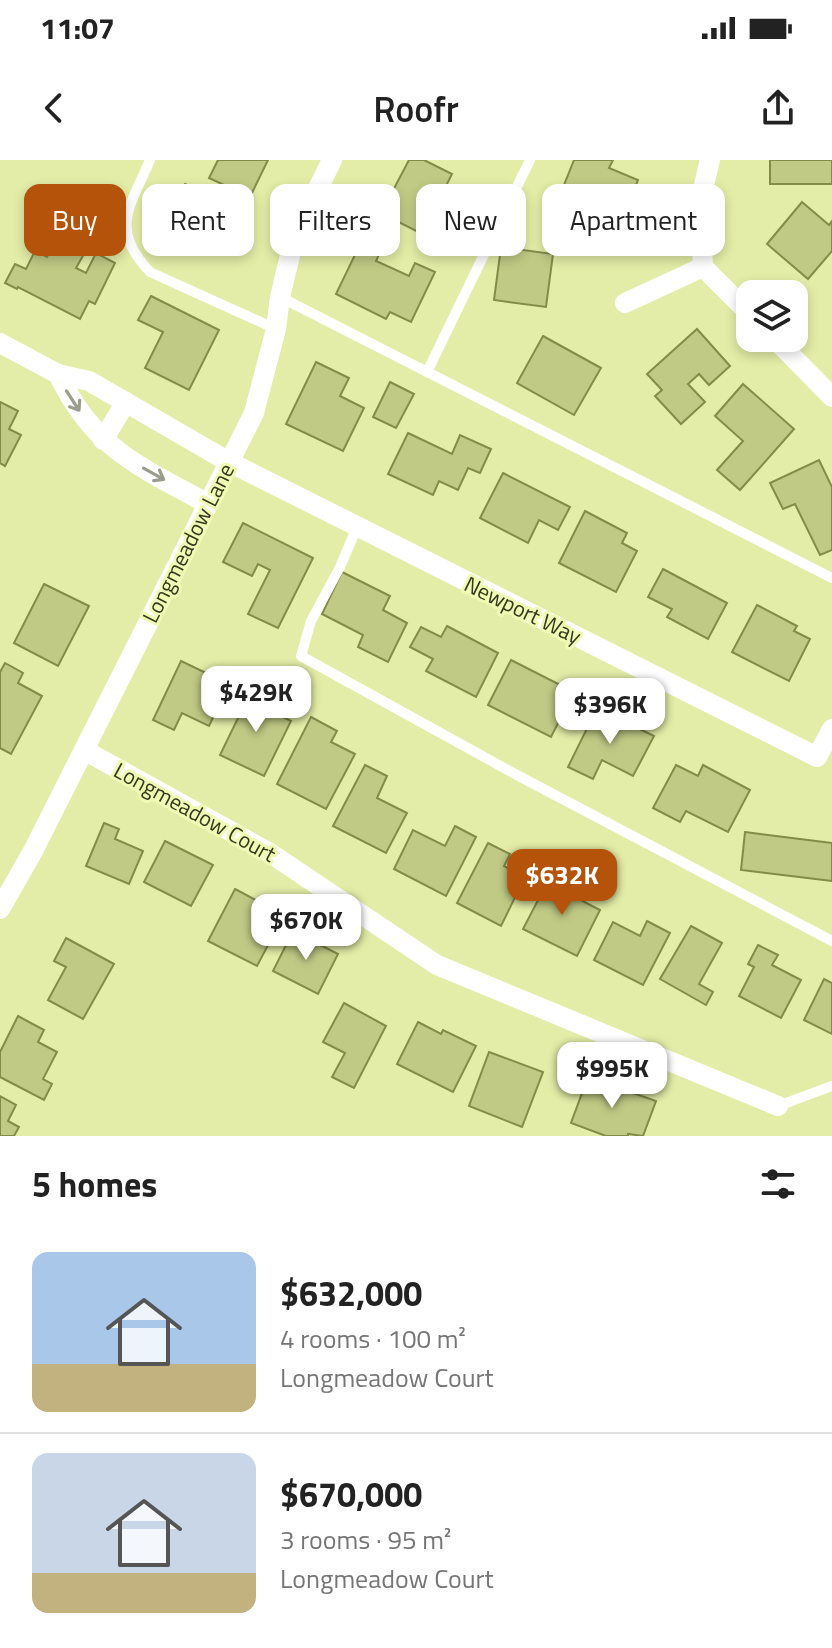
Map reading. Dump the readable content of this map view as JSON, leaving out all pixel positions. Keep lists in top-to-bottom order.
{
  "streets": {
    "street": ["Longmeadow Lane", "Newport Way", "Longmeadow Court"]
  },
  "crossings": [
    ["Longmeadow Lane", "Newport Way"],
    ["Longmeadow Lane", "Longmeadow Court"]
  ],
  "page": {
    "status": "11:07",
    "header": "Roofr",
    "chip": [
      "Buy",
      "Rent",
      "Filters",
      "New",
      "Apartment"
    ],
    "price": [
      "$429K",
      "$396K",
      "$632K",
      "$670K",
      "$995K"
    ],
    "heading": "5 homes",
    "list": [
      {
        "name": "$632,000",
        "note": "4 rooms · 100 m² · Longmeadow Court"
      },
      {
        "name": "$670,000",
        "note": "3 rooms · 95 m² · Longmeadow Court"
      }
    ]
  }
}
